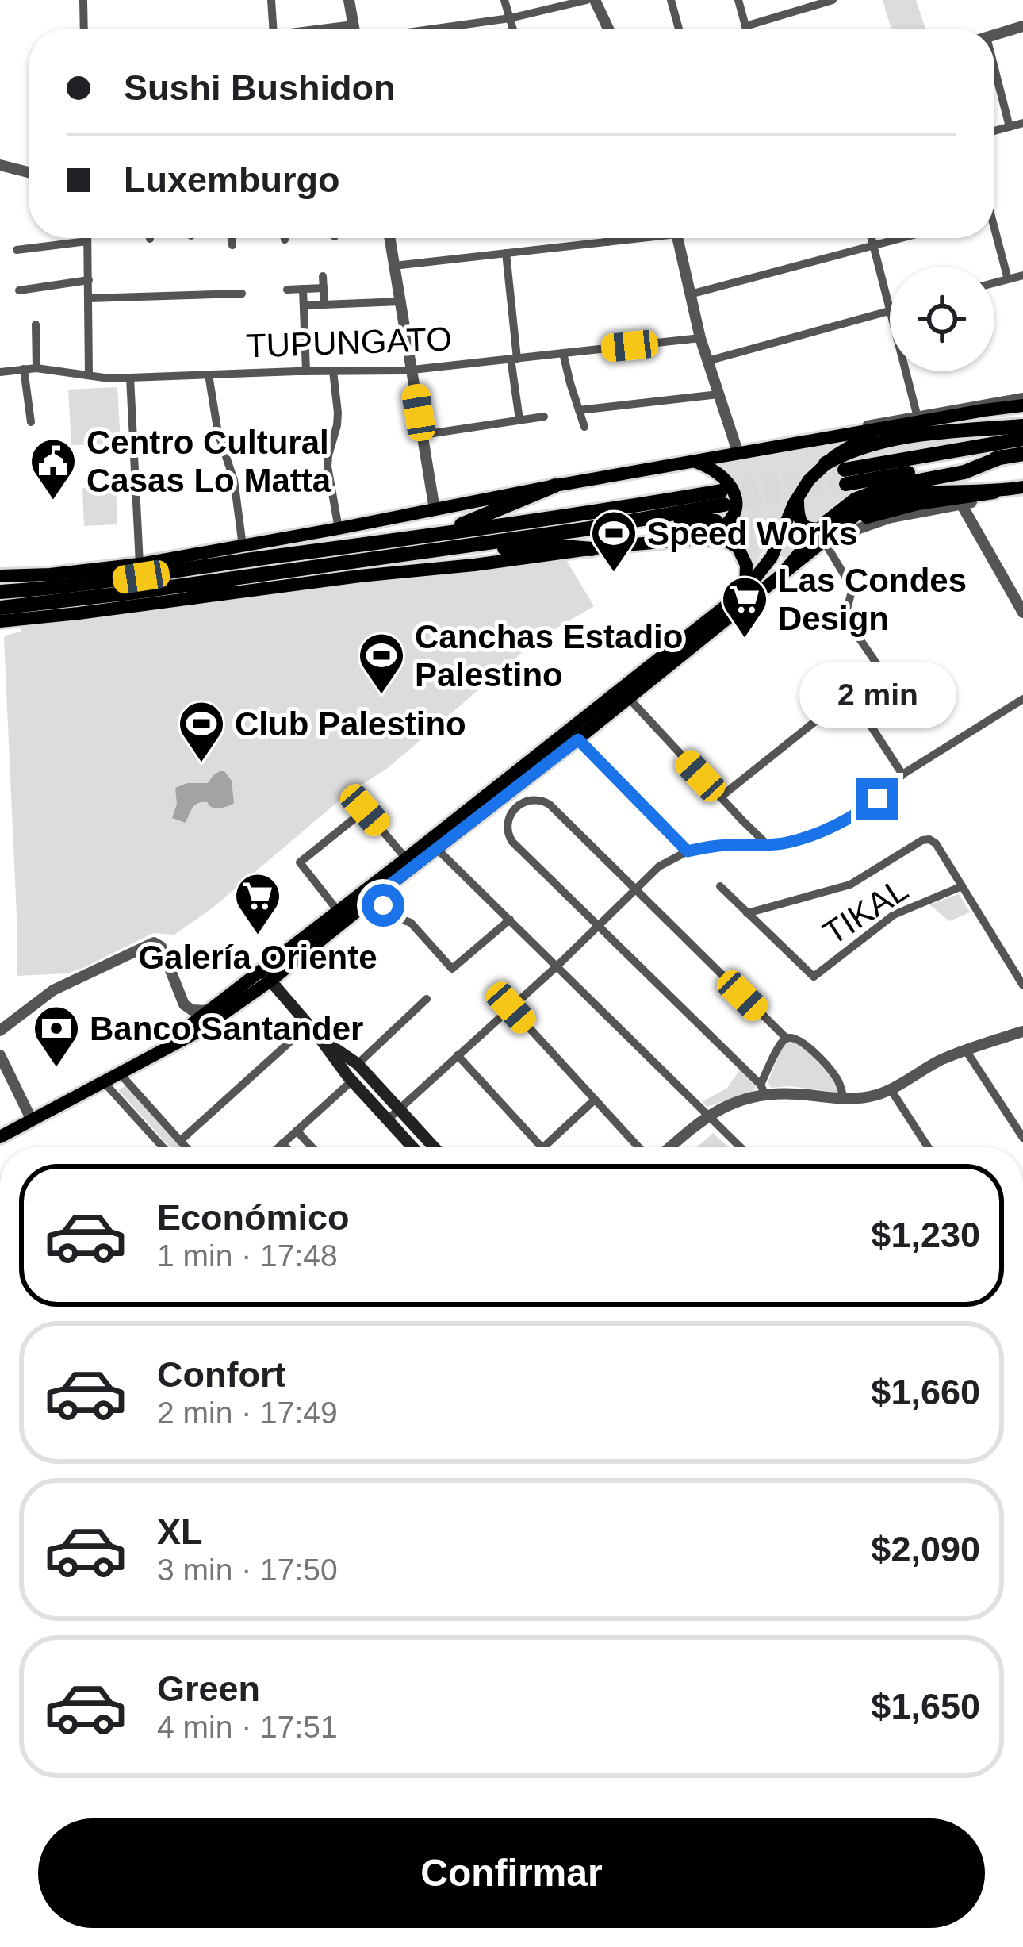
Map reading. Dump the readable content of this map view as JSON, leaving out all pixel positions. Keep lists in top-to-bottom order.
{
  "streets": {
    "street": ["TUPUNGATO", "TIKAL"]
  },
  "places": {
    "public building": ["Centro Cultural Casas Lo Matta"],
    "sports": ["Speed Works", "Canchas Estadio Palestino", "Club Palestino"],
    "supermarket": ["Las Condes Design", "Galería Oriente"],
    "bank": ["Banco Santander"]
  },
  "page": {
    "banner": ["Sushi Bushidon", "Luxemburgo"],
    "bubble": "2 min",
    "list": [
      {
        "name": "Económico",
        "note": "1 min · 17:48",
        "value": "$1,230"
      },
      {
        "name": "Confort",
        "note": "2 min · 17:49",
        "value": "$1,660"
      },
      {
        "name": "XL",
        "note": "3 min · 17:50",
        "value": "$2,090"
      },
      {
        "name": "Green",
        "note": "4 min · 17:51",
        "value": "$1,650"
      }
    ],
    "buttons": "Confirmar"
  }
}
